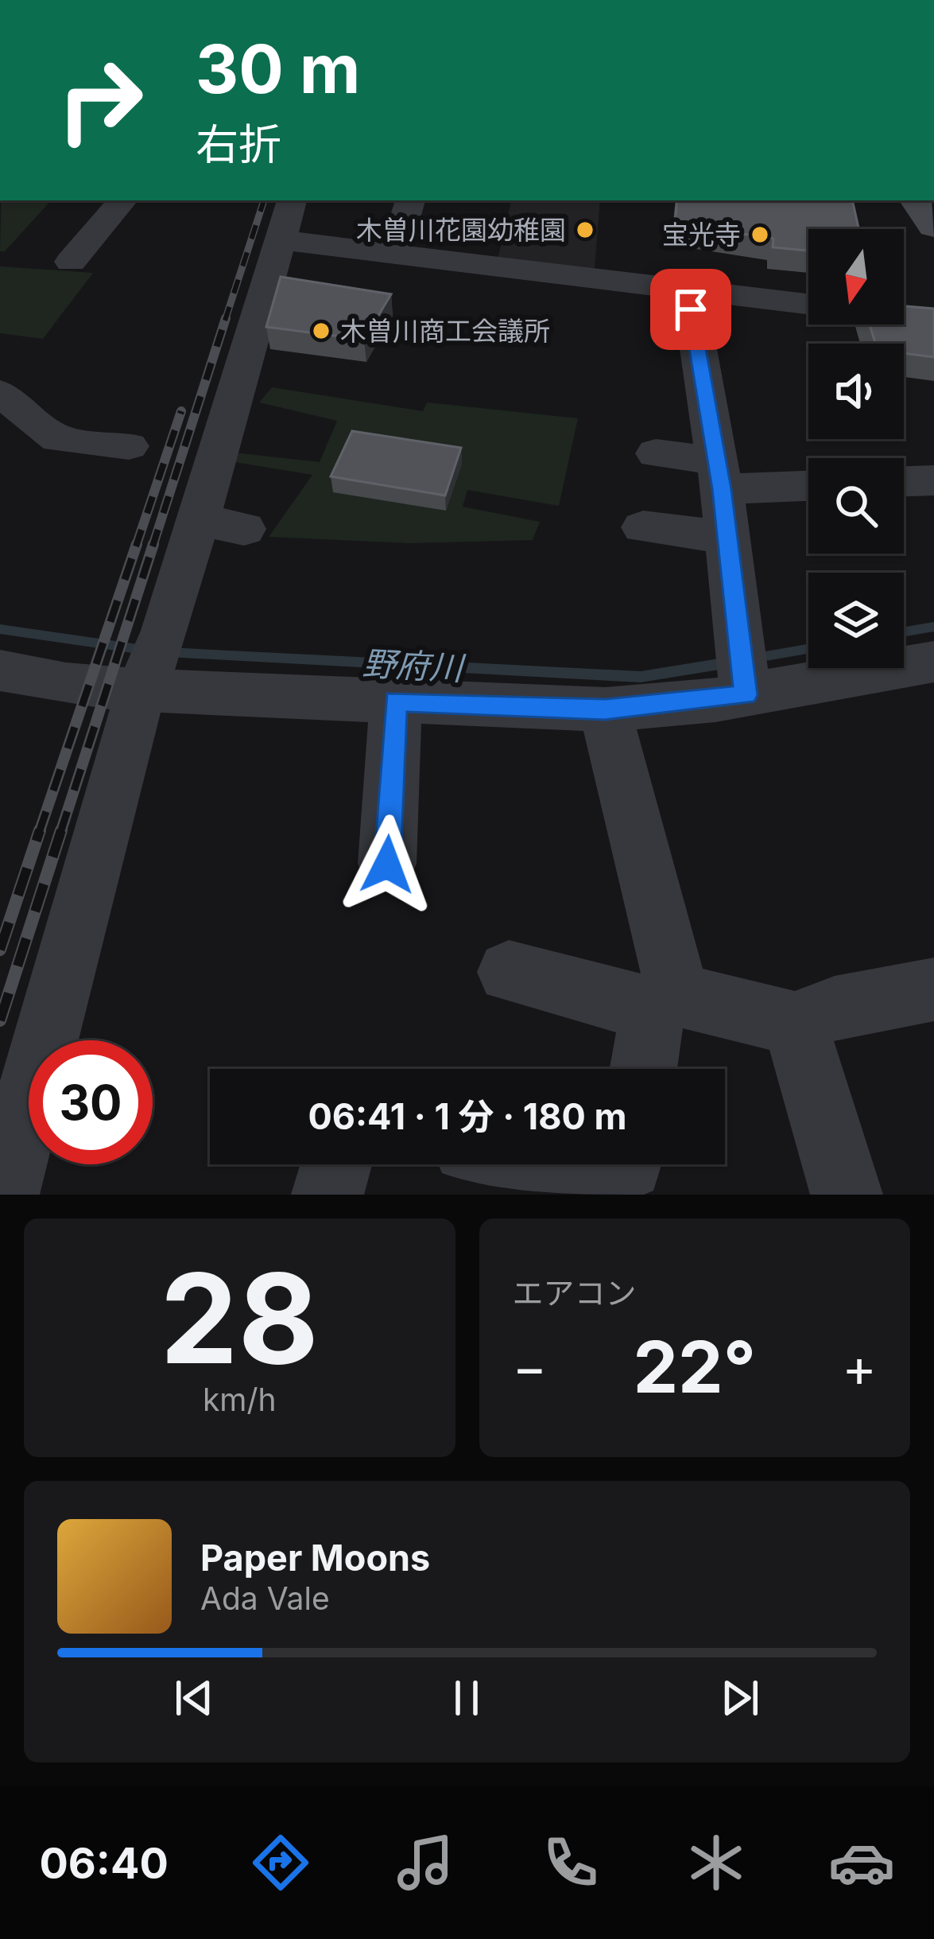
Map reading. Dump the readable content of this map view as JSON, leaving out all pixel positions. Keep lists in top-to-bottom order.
{
  "water": ["野府川"],
  "places": ["木曽川花園幼稚園", "宝光寺", "木曽川商工会議所"],
  "north": "bottom",
  "page": {
    "turn": ["30 m", "右折"],
    "limit": "30",
    "trip": "06:41 · 1 分 · 180 m",
    "tile": [
      ["28", "km/h"],
      "エアコン"
    ],
    "heat": ["−", "22°", "+"],
    "song": ["Paper Moons", "Ada Vale"],
    "tabs": "06:40"
  }
}
